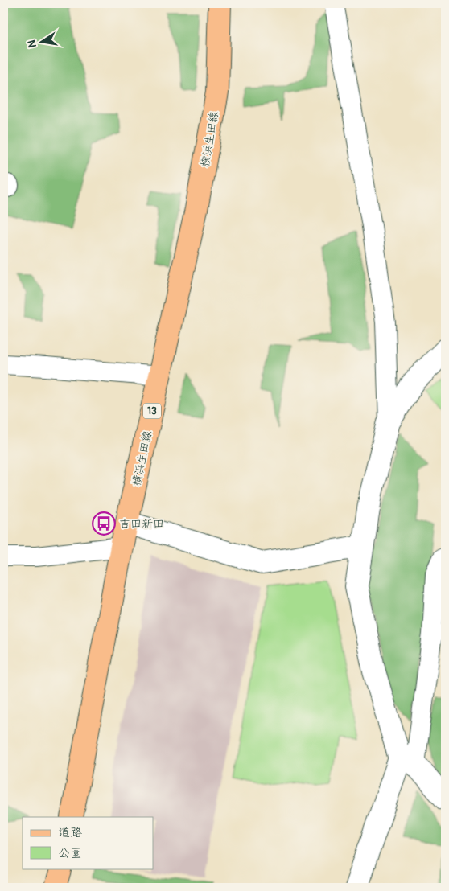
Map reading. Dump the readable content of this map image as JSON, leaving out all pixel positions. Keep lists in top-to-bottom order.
{
  "streets": {
    "main road": ["横浜生田線", "13"]
  },
  "places": {
    "bus stop": ["吉田新田"]
  },
  "legend": ["道路", "公園"],
  "north": "left"
}
